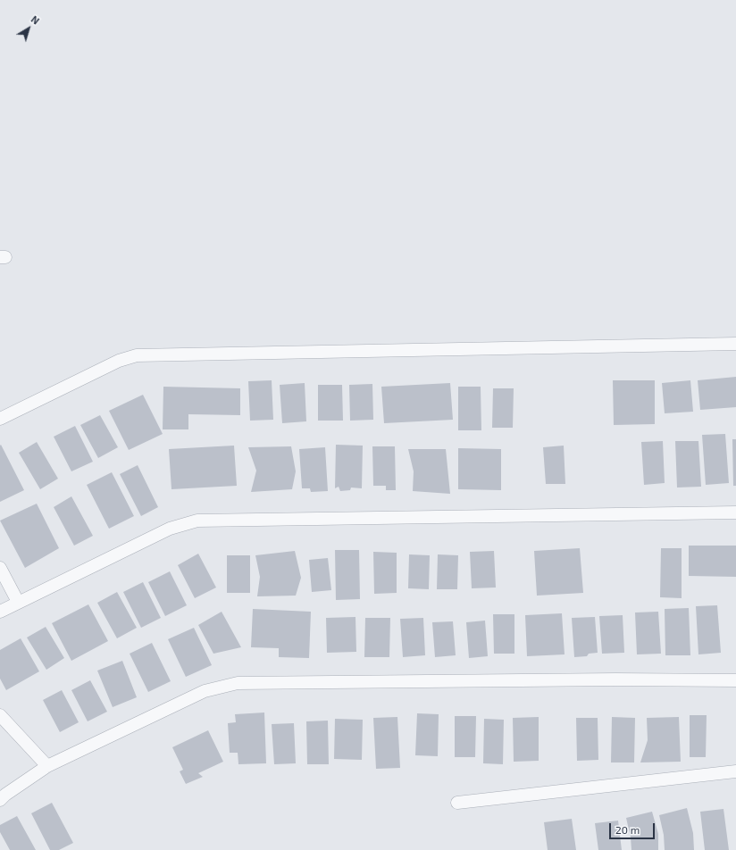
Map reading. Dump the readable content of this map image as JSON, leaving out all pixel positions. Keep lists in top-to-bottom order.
{
  "scale_bar": "20 m",
  "north": "top right"
}
